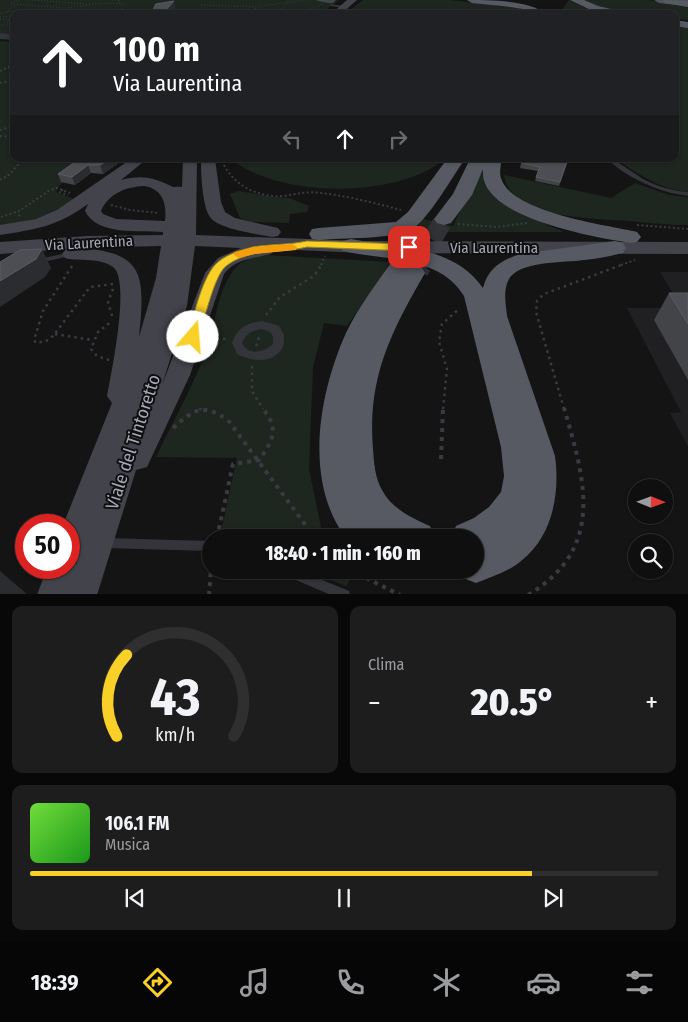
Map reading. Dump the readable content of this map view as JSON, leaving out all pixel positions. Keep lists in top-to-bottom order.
{
  "streets": {
    "main road": ["Via Laurentina", "Viale del Tintoretto"]
  },
  "north": "right",
  "page": {
    "turn": ["100 m", "Via Laurentina"],
    "limit": "50",
    "trip": "18:40 · 1 min · 160 m",
    "tile": "Clima",
    "heat": ["−", "20.5°", "+"],
    "song": ["106.1 FM", "Musica"],
    "tabs": "18:39",
    "gauge": ["43", "km/h"]
  }
}
